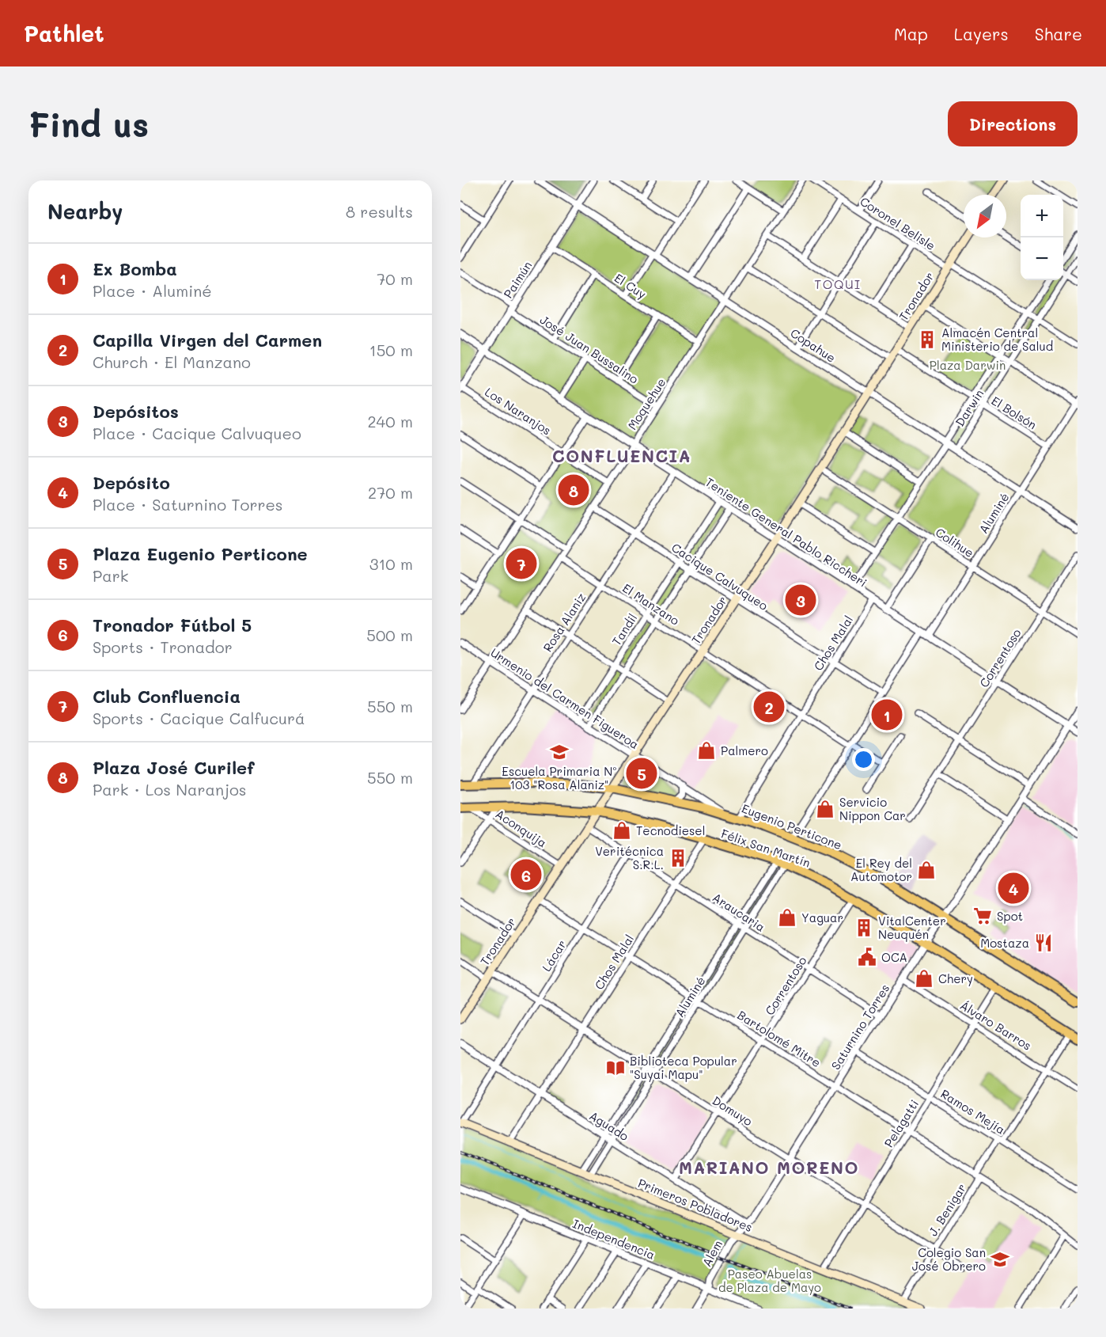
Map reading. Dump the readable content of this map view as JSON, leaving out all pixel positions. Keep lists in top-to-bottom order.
{
  "streets": {
    "highway": ["Eugenio Perticone", "Félix San Martín"],
    "main road": ["Tronador", "Primeros Pobladores"],
    "street": [
      "Coronel Belisle",
      "Paimún",
      "El Cuy",
      "Copahue",
      "José Juan Bussalino",
      "Moquehue",
      "Darwin",
      "Los Naranjos",
      "El Bolsón",
      "Aluminé",
      "Teniente General Pablo Riccheri",
      "Colihue",
      "Cacique Calvuqueo",
      "El Manzano",
      "Rosa Alaniz",
      "Tandil",
      "Chos Malal",
      "Correntoso",
      "Urmenio del Carmen Figueroa",
      "Aconquija",
      "Araucaria",
      "Lácar",
      "Álvaro Barros",
      "Saturnino Torres",
      "Bartolomé Mitre",
      "Domuyo",
      "Ramos Mejía",
      "Pelagatti",
      "Aguado",
      "J. Benigar",
      "Independencia",
      "Alem"
    ]
  },
  "crossings": [
    ["Coronel Belisle", "Tronador"],
    ["Coronel Belisle", "Darwin"],
    ["Paimún", "El Cuy"],
    ["Paimún", "Copahue"],
    ["Paimún", "José Juan Bussalino"],
    ["Paimún", "Los Naranjos"],
    ["Paimún", "Teniente General Pablo Riccheri"],
    ["El Cuy", "Moquehue"],
    ["Tronador", "Copahue"],
    ["Tronador", "El Bolsón"],
    ["Tronador", "Teniente General Pablo Riccheri"],
    ["Tronador", "Colihue"],
    ["Tronador", "Cacique Calvuqueo"],
    ["Tronador", "El Manzano"],
    ["Tronador", "Urmenio del Carmen Figueroa"],
    ["Tronador", "Eugenio Perticone"],
    ["Tronador", "Aconquija"],
    ["Tronador", "Félix San Martín"],
    ["Tronador", "Araucaria"],
    ["Tronador", "Bartolomé Mitre"],
    ["Tronador", "Domuyo"],
    ["Copahue", "Moquehue"],
    ["Copahue", "Darwin"],
    ["Copahue", "Aluminé"],
    ["José Juan Bussalino", "Moquehue"],
    ["Moquehue", "Los Naranjos"],
    ["Moquehue", "Teniente General Pablo Riccheri"],
    ["Moquehue", "Cacique Calvuqueo"],
    ["Moquehue", "El Manzano"],
    ["Moquehue", "Urmenio del Carmen Figueroa"],
    ["Darwin", "El Bolsón"],
    ["Darwin", "Teniente General Pablo Riccheri"],
    ["Darwin", "Colihue"],
    ["El Bolsón", "Aluminé"],
    ["Aluminé", "Teniente General Pablo Riccheri"],
    ["Aluminé", "Colihue"],
    ["Aluminé", "Cacique Calvuqueo"],
    ["Aluminé", "El Manzano"],
    ["Aluminé", "Eugenio Perticone"],
    ["Aluminé", "Félix San Martín"],
    ["Aluminé", "Araucaria"],
    ["Aluminé", "Bartolomé Mitre"],
    ["Aluminé", "Domuyo"],
    ["Aluminé", "Aguado"],
    ["Aluminé", "Primeros Pobladores"],
    ["Teniente General Pablo Riccheri", "Rosa Alaniz"],
    ["Teniente General Pablo Riccheri", "Tandil"],
    ["Teniente General Pablo Riccheri", "Chos Malal"],
    ["Teniente General Pablo Riccheri", "Correntoso"],
    ["Teniente General Pablo Riccheri", "Saturnino Torres"],
    ["Colihue", "Correntoso"],
    ["Cacique Calvuqueo", "Rosa Alaniz"],
    ["Cacique Calvuqueo", "Tandil"],
    ["Cacique Calvuqueo", "Chos Malal"],
    ["El Manzano", "Rosa Alaniz"],
    ["El Manzano", "Tandil"],
    ["El Manzano", "Chos Malal"],
    ["Rosa Alaniz", "Urmenio del Carmen Figueroa"],
    ["Rosa Alaniz", "Eugenio Perticone"],
    ["Tandil", "Urmenio del Carmen Figueroa"],
    ["Chos Malal", "Eugenio Perticone"],
    ["Chos Malal", "Félix San Martín"],
    ["Chos Malal", "Araucaria"],
    ["Chos Malal", "Bartolomé Mitre"],
    ["Chos Malal", "Domuyo"],
    ["Chos Malal", "Aguado"],
    ["Chos Malal", "Primeros Pobladores"],
    ["Correntoso", "Félix San Martín"],
    ["Correntoso", "Araucaria"],
    ["Correntoso", "Bartolomé Mitre"],
    ["Correntoso", "Domuyo"],
    ["Correntoso", "Aguado"],
    ["Urmenio del Carmen Figueroa", "Eugenio Perticone"],
    ["Eugenio Perticone", "Saturnino Torres"],
    ["Aconquija", "Félix San Martín"],
    ["Félix San Martín", "Saturnino Torres"],
    ["Félix San Martín", "Pelagatti"],
    ["Félix San Martín", "J. Benigar"],
    ["Araucaria", "Lácar"],
    ["Araucaria", "Saturnino Torres"],
    ["Lácar", "Bartolomé Mitre"],
    ["Lácar", "Domuyo"],
    ["Lácar", "Aguado"],
    ["Lácar", "Primeros Pobladores"],
    ["Álvaro Barros", "Saturnino Torres"],
    ["Álvaro Barros", "Pelagatti"],
    ["Álvaro Barros", "J. Benigar"],
    ["Saturnino Torres", "Bartolomé Mitre"],
    ["Saturnino Torres", "Domuyo"],
    ["Saturnino Torres", "Ramos Mejía"],
    ["Saturnino Torres", "Aguado"],
    ["Saturnino Torres", "Primeros Pobladores"],
    ["Saturnino Torres", "Alem"],
    ["Bartolomé Mitre", "Pelagatti"],
    ["Bartolomé Mitre", "J. Benigar"],
    ["Domuyo", "Pelagatti"],
    ["Domuyo", "J. Benigar"],
    ["Ramos Mejía", "Pelagatti"],
    ["Ramos Mejía", "J. Benigar"],
    ["Pelagatti", "Primeros Pobladores"],
    ["Primeros Pobladores", "J. Benigar"],
    ["Primeros Pobladores", "Alem"],
    ["Independencia", "Alem"]
  ],
  "districts": ["TOQUI", "CONFLUENCIA", "MARIANO MORENO"],
  "parks": ["Plaza Darwin", "Paseo Abuelas de Plaza de Mayo"],
  "places": {
    "building": ["Almacén Central Ministerio de Salud", "Veritécnica S.R.L.", "VitalCenter Neuquén"],
    "shop": [
      "Palmero",
      "Servicio Nippon Car",
      "Tecnodiesel",
      "El Rey del Automotor",
      "Yaguar",
      "Chery"
    ],
    "school or university": ["Escuela Primaria Nº 103 \"Rosa Alaniz\"", "Colegio San José Obrero"],
    "supermarket": ["Spot"],
    "restaurant": ["Mostaza"],
    "public building": ["OCA"],
    "library": ["Biblioteca Popular \"Suyai Mapu\""]
  },
  "north": "bottom left",
  "page": {
    "header": "Pathlet",
    "nav": ["Map", "Layers", "Share"],
    "buttons": "Directions",
    "title": "Find us",
    "heading": ["Nearby", "8 results"],
    "map_buttons": ["+", "−"],
    "list": [
      {
        "mark": "1",
        "name": "Ex Bomba",
        "note": "Place · Aluminé",
        "value": "70 m"
      },
      {
        "mark": "2",
        "name": "Capilla Virgen del Carmen",
        "note": "Church · El Manzano",
        "value": "150 m"
      },
      {
        "mark": "3",
        "name": "Depósitos",
        "note": "Place · Cacique Calvuqueo",
        "value": "240 m"
      },
      {
        "mark": "4",
        "name": "Depósito",
        "note": "Place · Saturnino Torres",
        "value": "270 m"
      },
      {
        "mark": "5",
        "name": "Plaza Eugenio Perticone",
        "note": "Park",
        "value": "310 m"
      },
      {
        "mark": "6",
        "name": "Tronador Fútbol 5",
        "note": "Sports · Tronador",
        "value": "500 m"
      },
      {
        "mark": "7",
        "name": "Club Confluencia",
        "note": "Sports · Cacique Calfucurá",
        "value": "550 m"
      },
      {
        "mark": "8",
        "name": "Plaza José Curilef",
        "note": "Park · Los Naranjos",
        "value": "550 m"
      }
    ],
    "pins": [
      "8",
      "7",
      "3",
      "2",
      "1",
      "5",
      "6",
      "4"
    ]
  }
}
